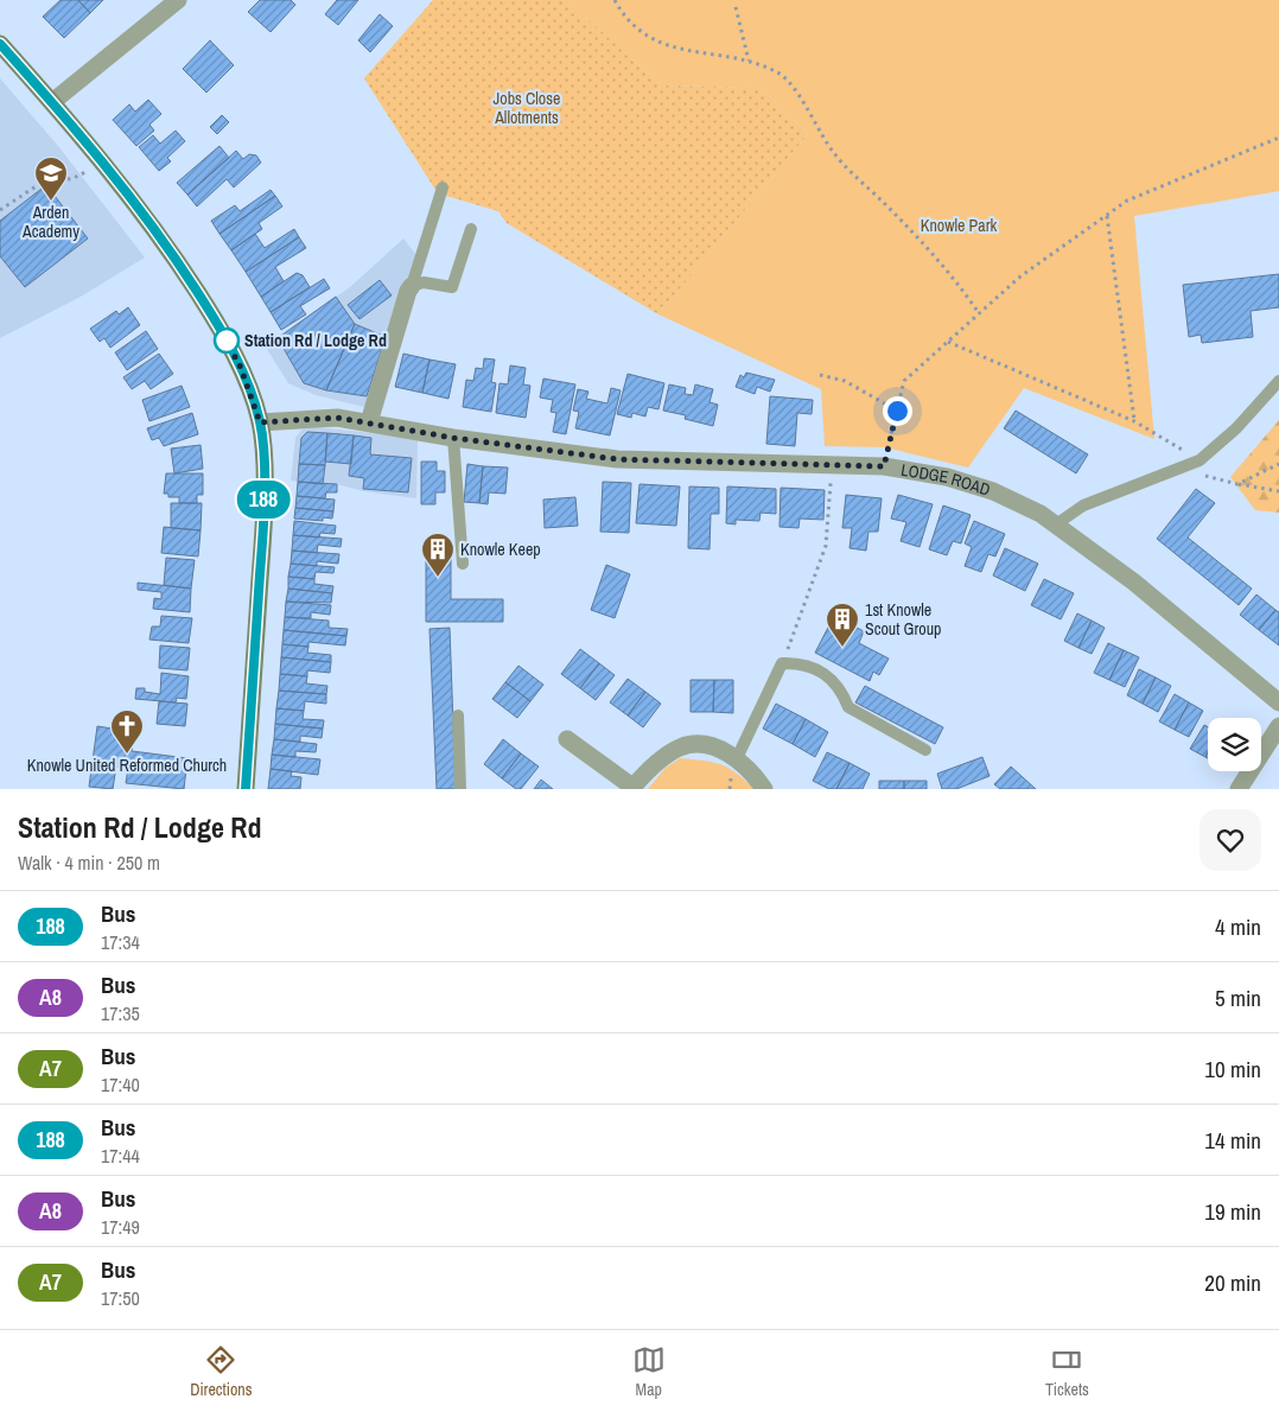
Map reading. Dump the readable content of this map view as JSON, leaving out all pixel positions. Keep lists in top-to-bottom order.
{
  "streets": {
    "street": ["LODGE ROAD"]
  },
  "parks": ["Jobs Close Allotments", "Knowle Park"],
  "places": {
    "school or university": ["Arden Academy"],
    "other": ["Station Rd / Lodge Rd"],
    "building": ["Knowle Keep", "1st Knowle Scout Group"],
    "church": ["Knowle United Reformed Church"]
  },
  "lines": ["bus line 188"],
  "page": {
    "on_map": "188",
    "heading": ["Station Rd / Lodge Rd", "Walk · 4 min · 250 m"],
    "list": [
      {
        "mark": "188",
        "name": "Bus",
        "note": "17:34",
        "value": "4 min"
      },
      {
        "mark": "A8",
        "name": "Bus",
        "note": "17:35",
        "value": "5 min"
      },
      {
        "mark": "A7",
        "name": "Bus",
        "note": "17:40",
        "value": "10 min"
      },
      {
        "mark": "188",
        "name": "Bus",
        "note": "17:44",
        "value": "14 min"
      },
      {
        "mark": "A8",
        "name": "Bus",
        "note": "17:49",
        "value": "19 min"
      },
      {
        "mark": "A7",
        "name": "Bus",
        "note": "17:50",
        "value": "20 min"
      }
    ],
    "tabs": ["Directions", "Map", "Tickets"]
  }
}
